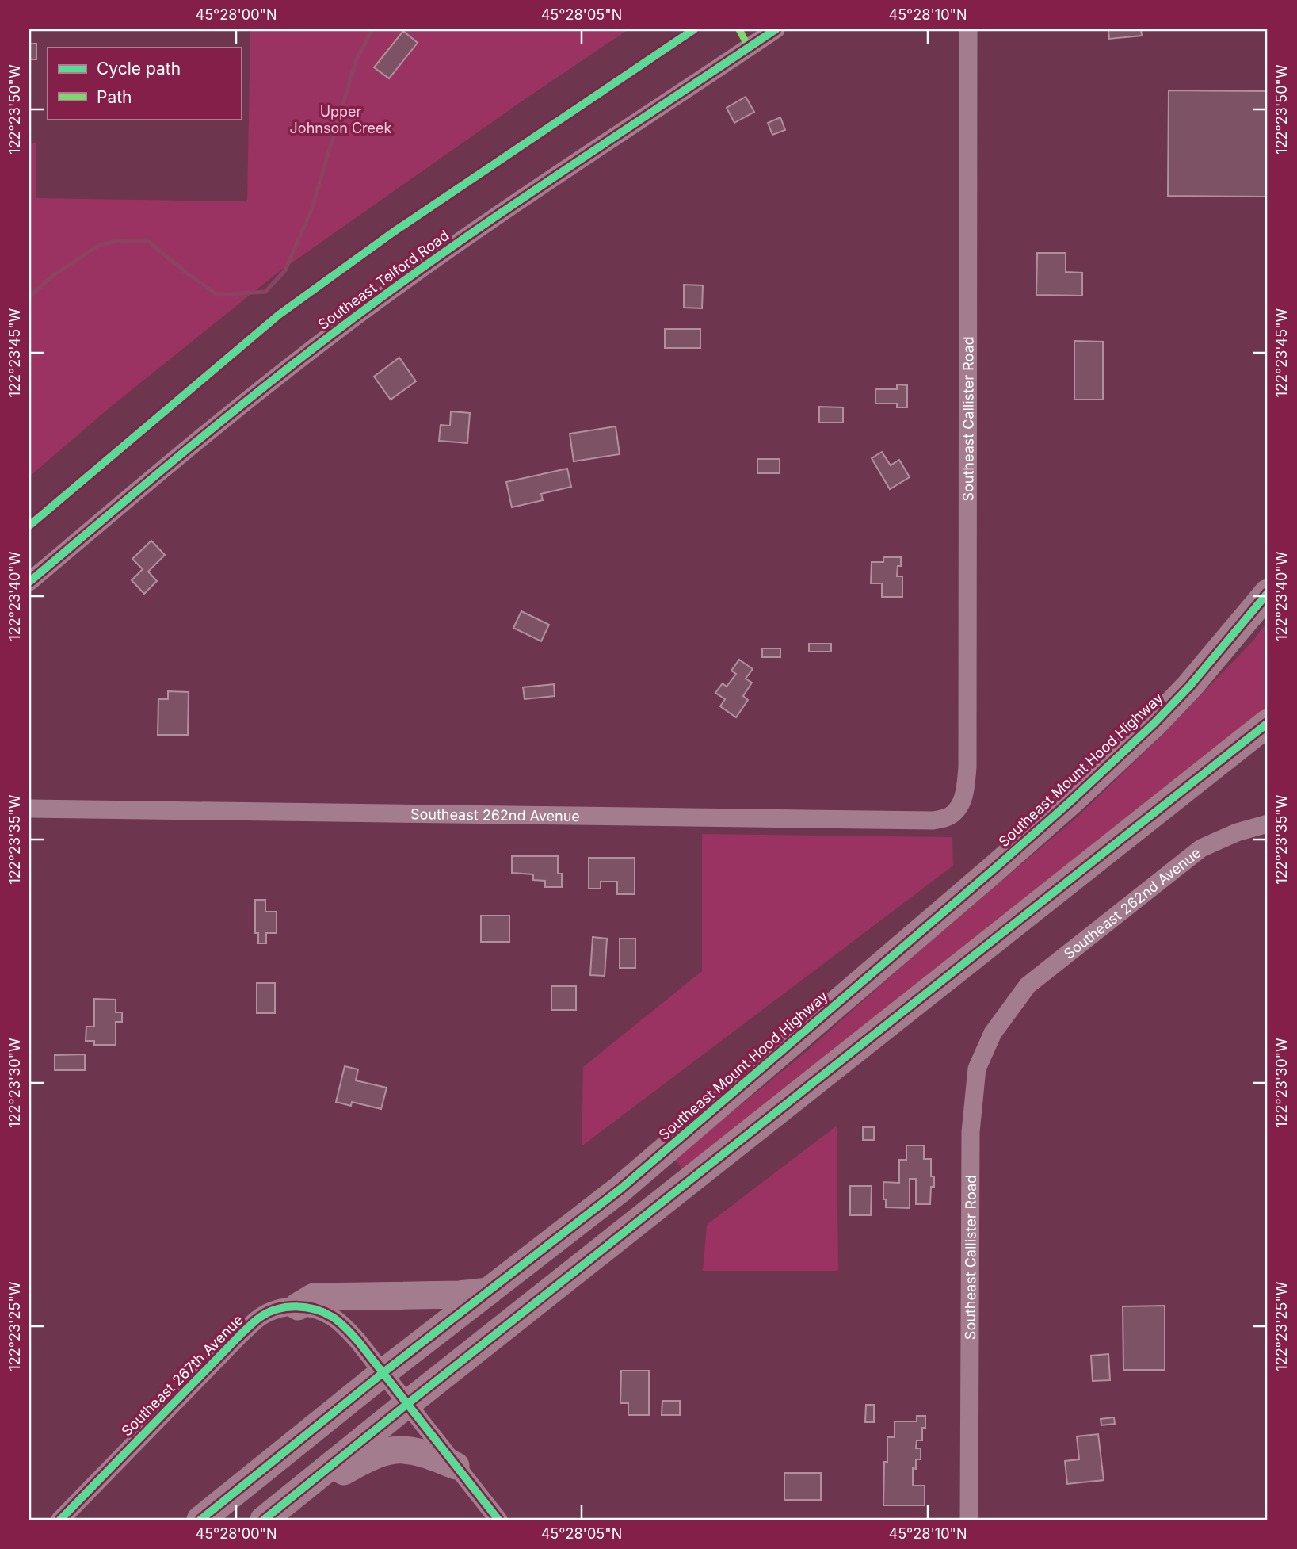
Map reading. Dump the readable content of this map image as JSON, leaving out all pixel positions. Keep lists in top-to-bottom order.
{
  "streets": {
    "highway": ["Southeast Mount Hood Highway"],
    "street": [
      "Southeast Telford Road",
      "Southeast Callister Road",
      "Southeast 262nd Avenue",
      "Southeast 267th Avenue"
    ]
  },
  "crossings": [
    ["Southeast Callister Road", "Southeast 262nd Avenue"],
    ["Southeast Mount Hood Highway", "Southeast 267th Avenue"]
  ],
  "parks": ["Upper Johnson Creek"],
  "legend": ["Cycle path", "Path"],
  "coordinates": [
    "45°28'00\"N",
    "45°28'05\"N",
    "45°28'10\"N",
    "122°23'50\"W",
    "122°23'45\"W",
    "122°23'40\"W",
    "122°23'35\"W",
    "122°23'30\"W",
    "122°23'25\"W"
  ]
}
